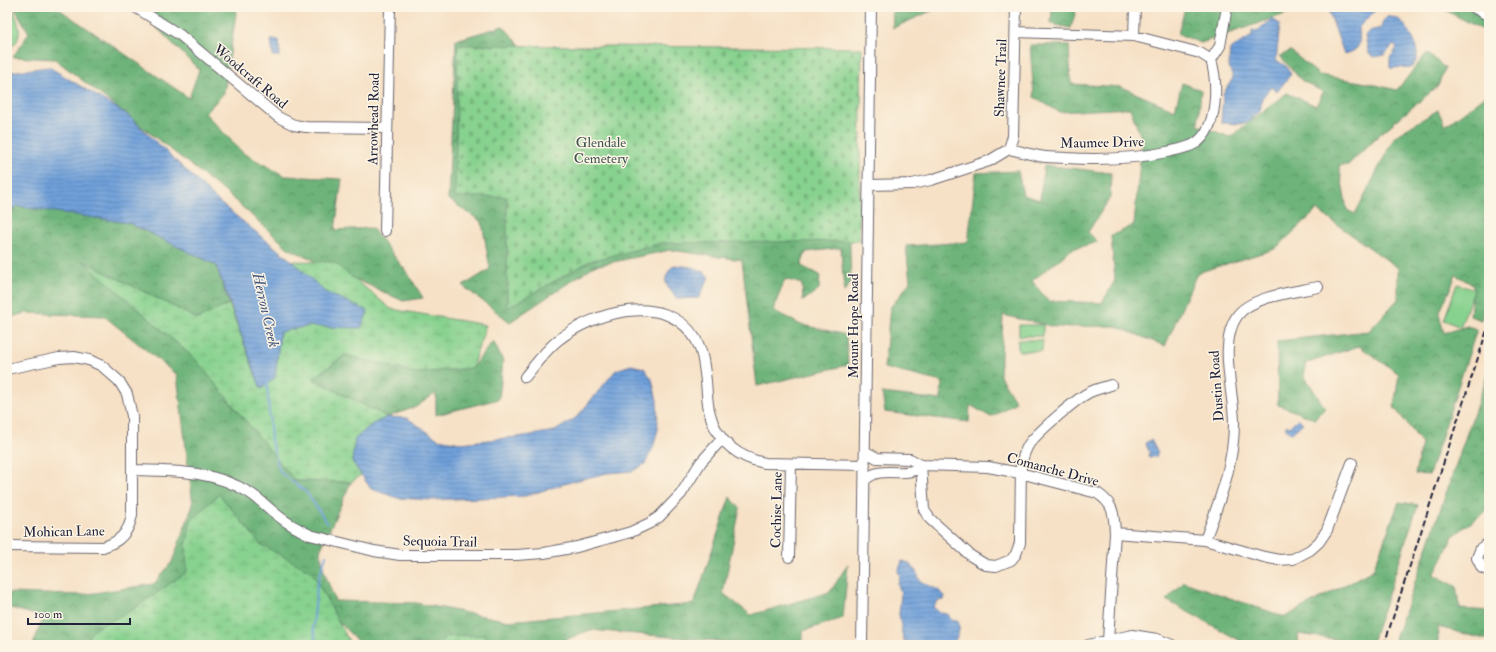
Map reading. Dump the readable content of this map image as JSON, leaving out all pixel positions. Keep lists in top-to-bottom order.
{
  "streets": {
    "street": [
      "Woodcraft Road",
      "Shawnee Trail",
      "Arrowhead Road",
      "Maumee Drive",
      "Mount Hope Road",
      "Dustin Road",
      "Comanche Drive",
      "Cochise Lane",
      "Mohican Lane",
      "Sequoia Trail"
    ]
  },
  "crossings": [
    ["Woodcraft Road", "Arrowhead Road"],
    ["Shawnee Trail", "Maumee Drive"],
    ["Mount Hope Road", "Comanche Drive"],
    ["Mohican Lane", "Sequoia Trail"]
  ],
  "water": ["Herron Creek"],
  "parks": ["Glendale Cemetery"],
  "scale_bar": "100 m"
}
